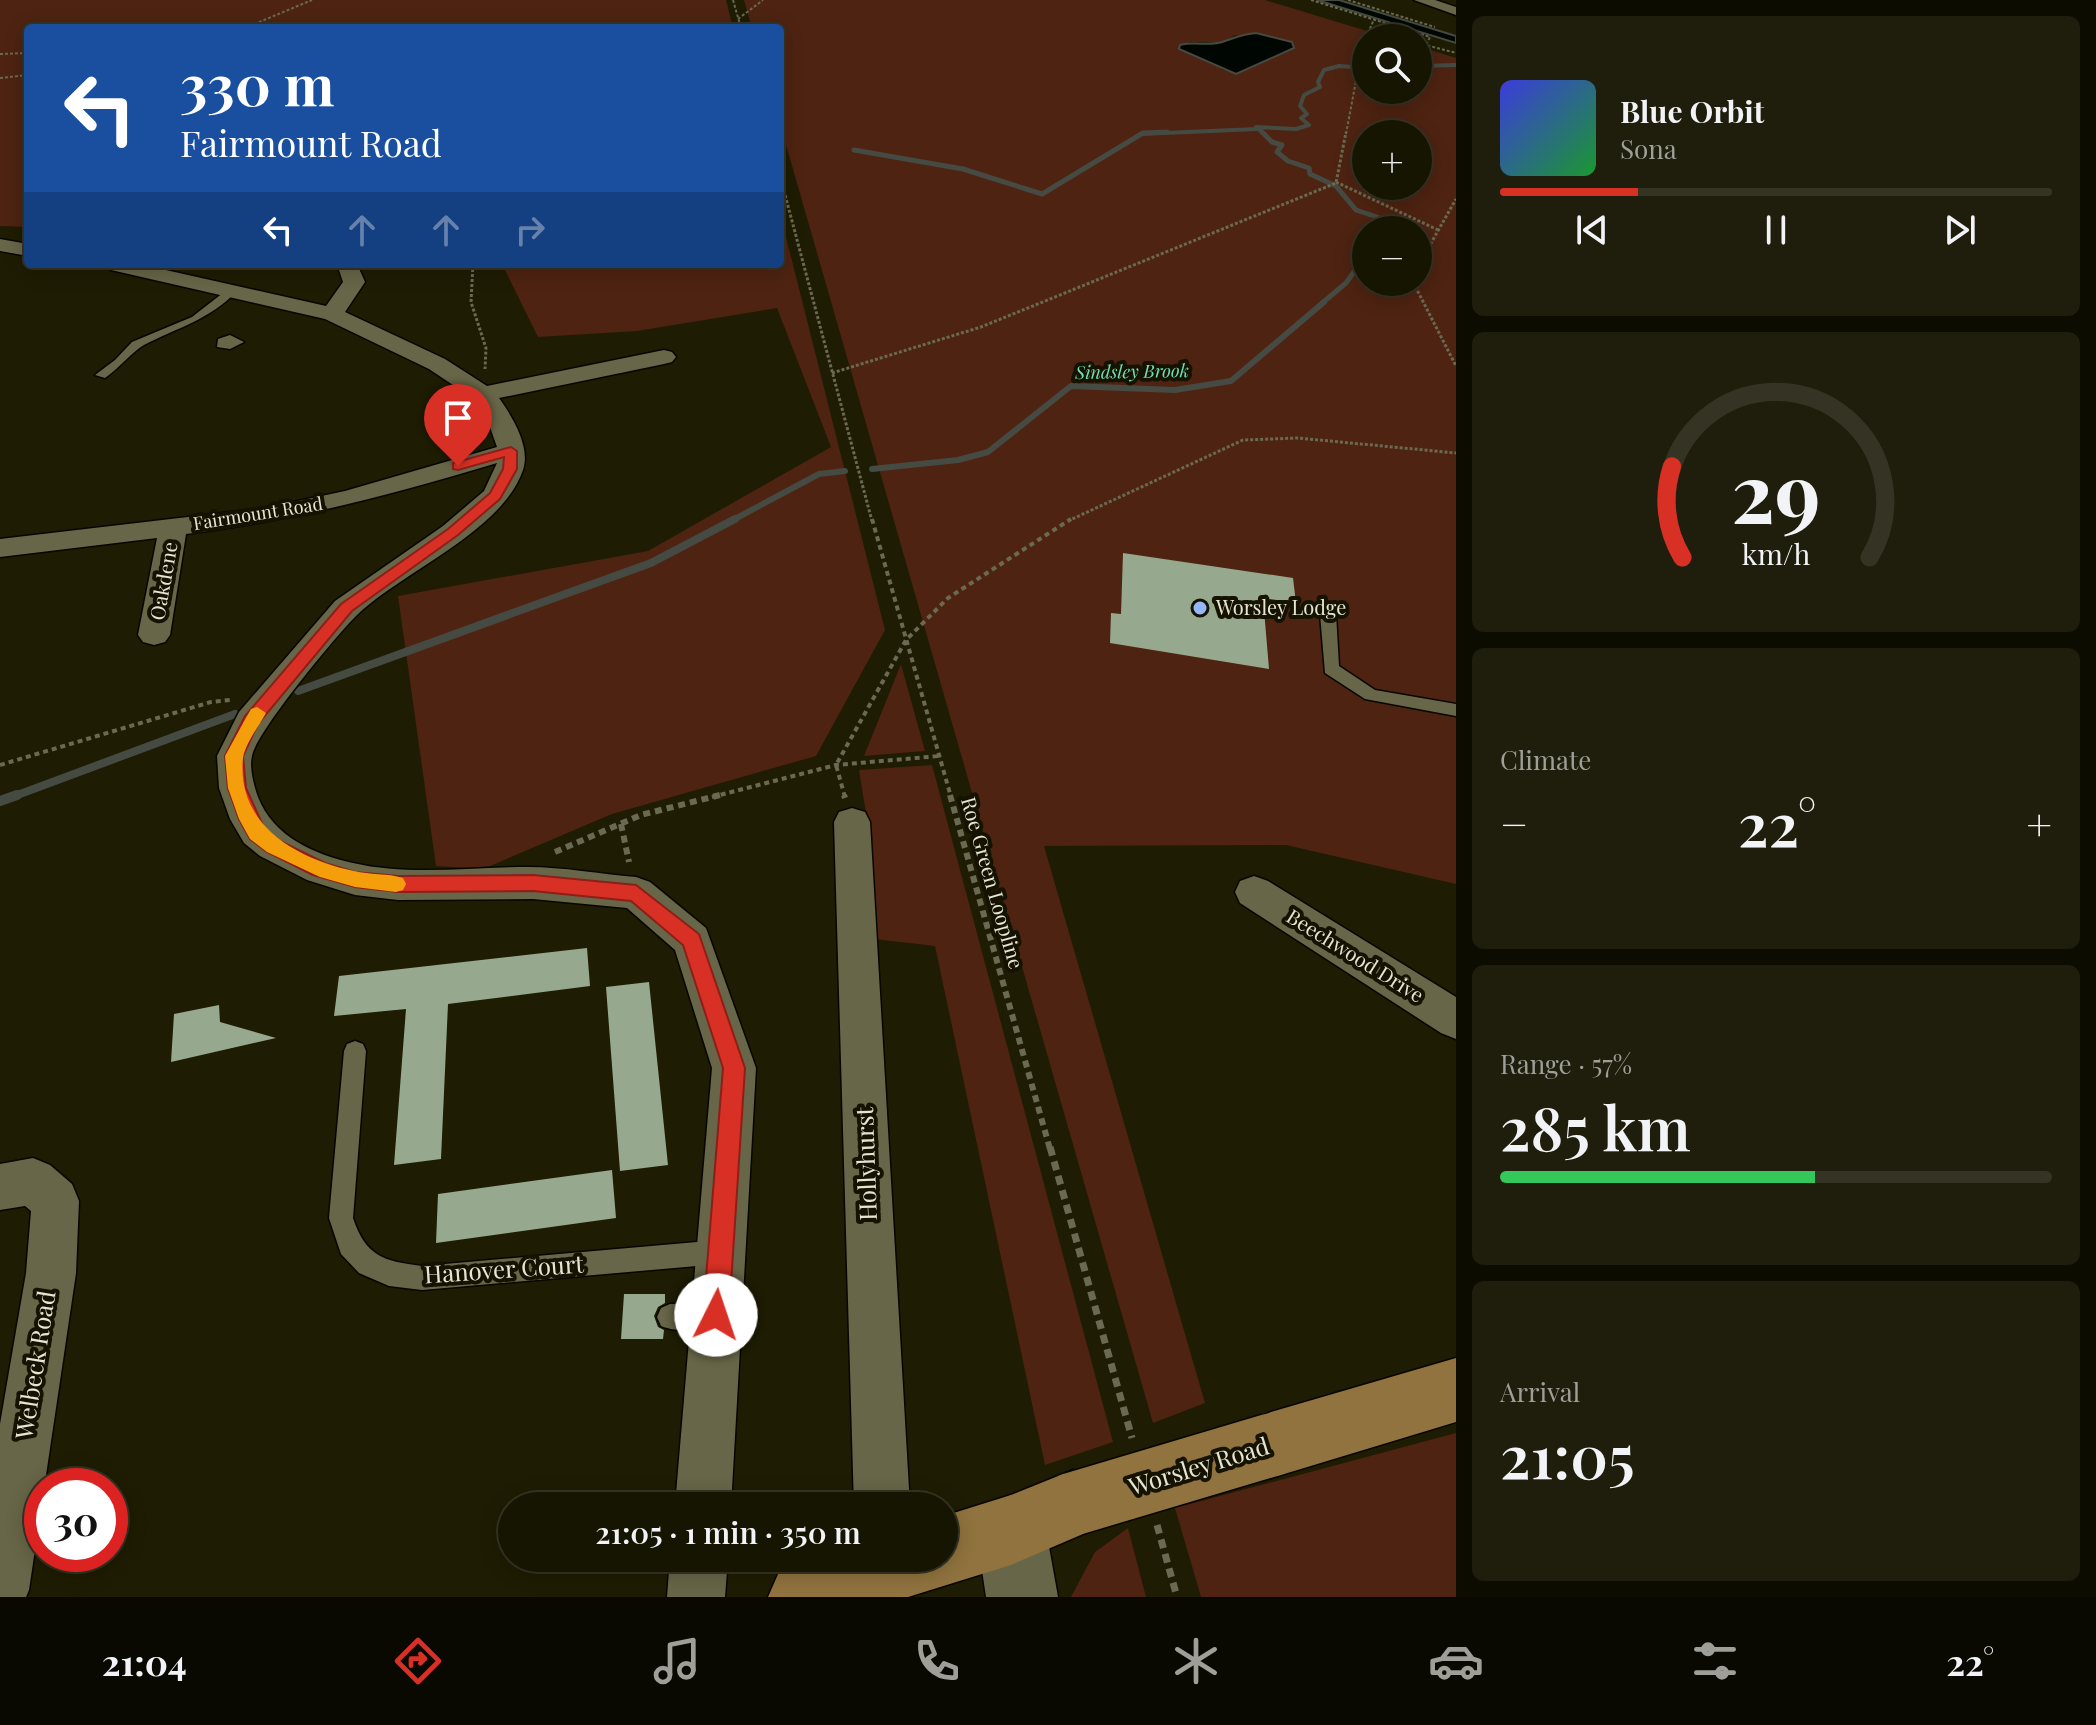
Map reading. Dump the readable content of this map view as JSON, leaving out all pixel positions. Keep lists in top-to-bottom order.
{
  "streets": {
    "main road": ["Worsley Road"],
    "street": [
      "Fairmount Road",
      "Oakdene",
      "Beechwood Drive",
      "Hollyhurst",
      "Welbeck Road"
    ],
    "lane": ["Hanover Court"],
    "path": ["Roe Green Loopline"]
  },
  "crossings": [
    ["Fairmount Road", "Oakdene"]
  ],
  "water": ["Sindsley Brook"],
  "places": ["Worsley Lodge"],
  "page": {
    "map_buttons": ["+", "−"],
    "turn": ["330 m", "Fairmount Road"],
    "song": ["Blue Orbit", "Sona"],
    "tile": [
      "Climate",
      ["Range · 57%", "285 km"],
      ["Arrival", "21:05"]
    ],
    "heat": ["−", "22°", "+"],
    "limit": "30",
    "trip": "21:05 · 1 min · 350 m",
    "tabs": ["21:04", "22°"],
    "gauge": ["29", "km/h"]
  }
}
